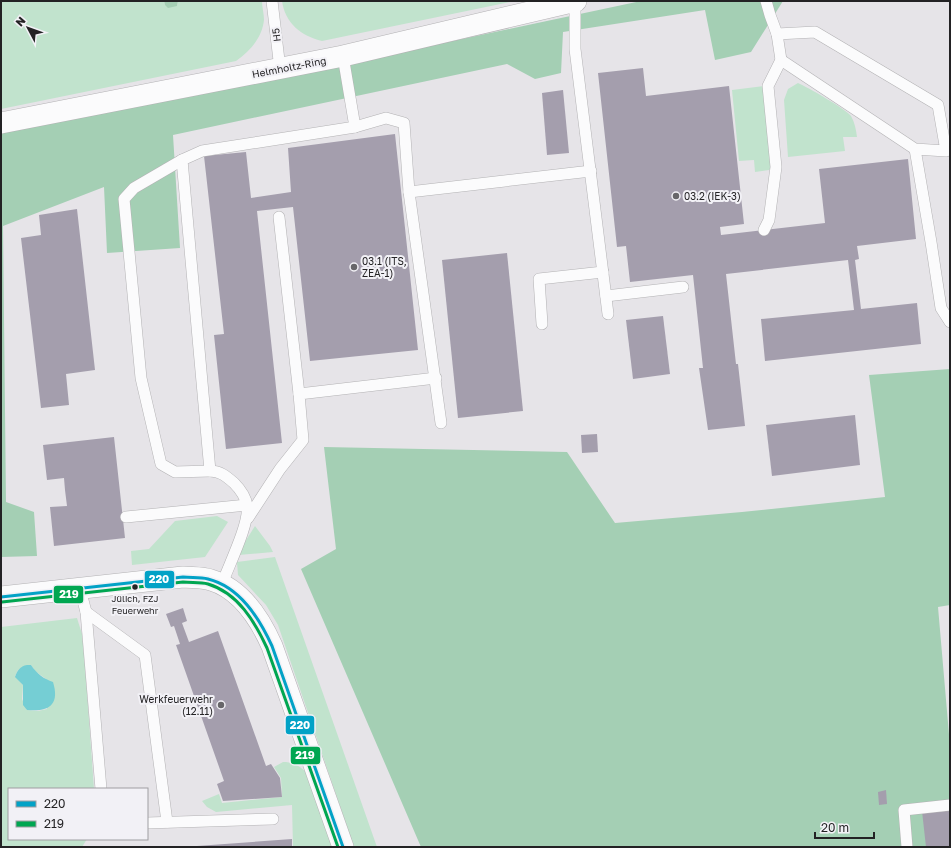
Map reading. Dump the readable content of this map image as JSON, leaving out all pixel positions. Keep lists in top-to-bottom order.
{
  "streets": {
    "street": ["Helmholtz-Ring"],
    "lane": ["H5"]
  },
  "crossings": [
    ["H5", "Helmholtz-Ring"]
  ],
  "places": [
    "03.2 (IEK-3)",
    "03.1 (ITS, ZEA-1)",
    "Jülich, FZJ Feuerwehr",
    "Werkfeuerwehr (12.11)"
  ],
  "lines": ["transit line 220", "transit line 219"],
  "legend": ["220", "219"],
  "scale_bar": "20 m",
  "north": "top left"
}
